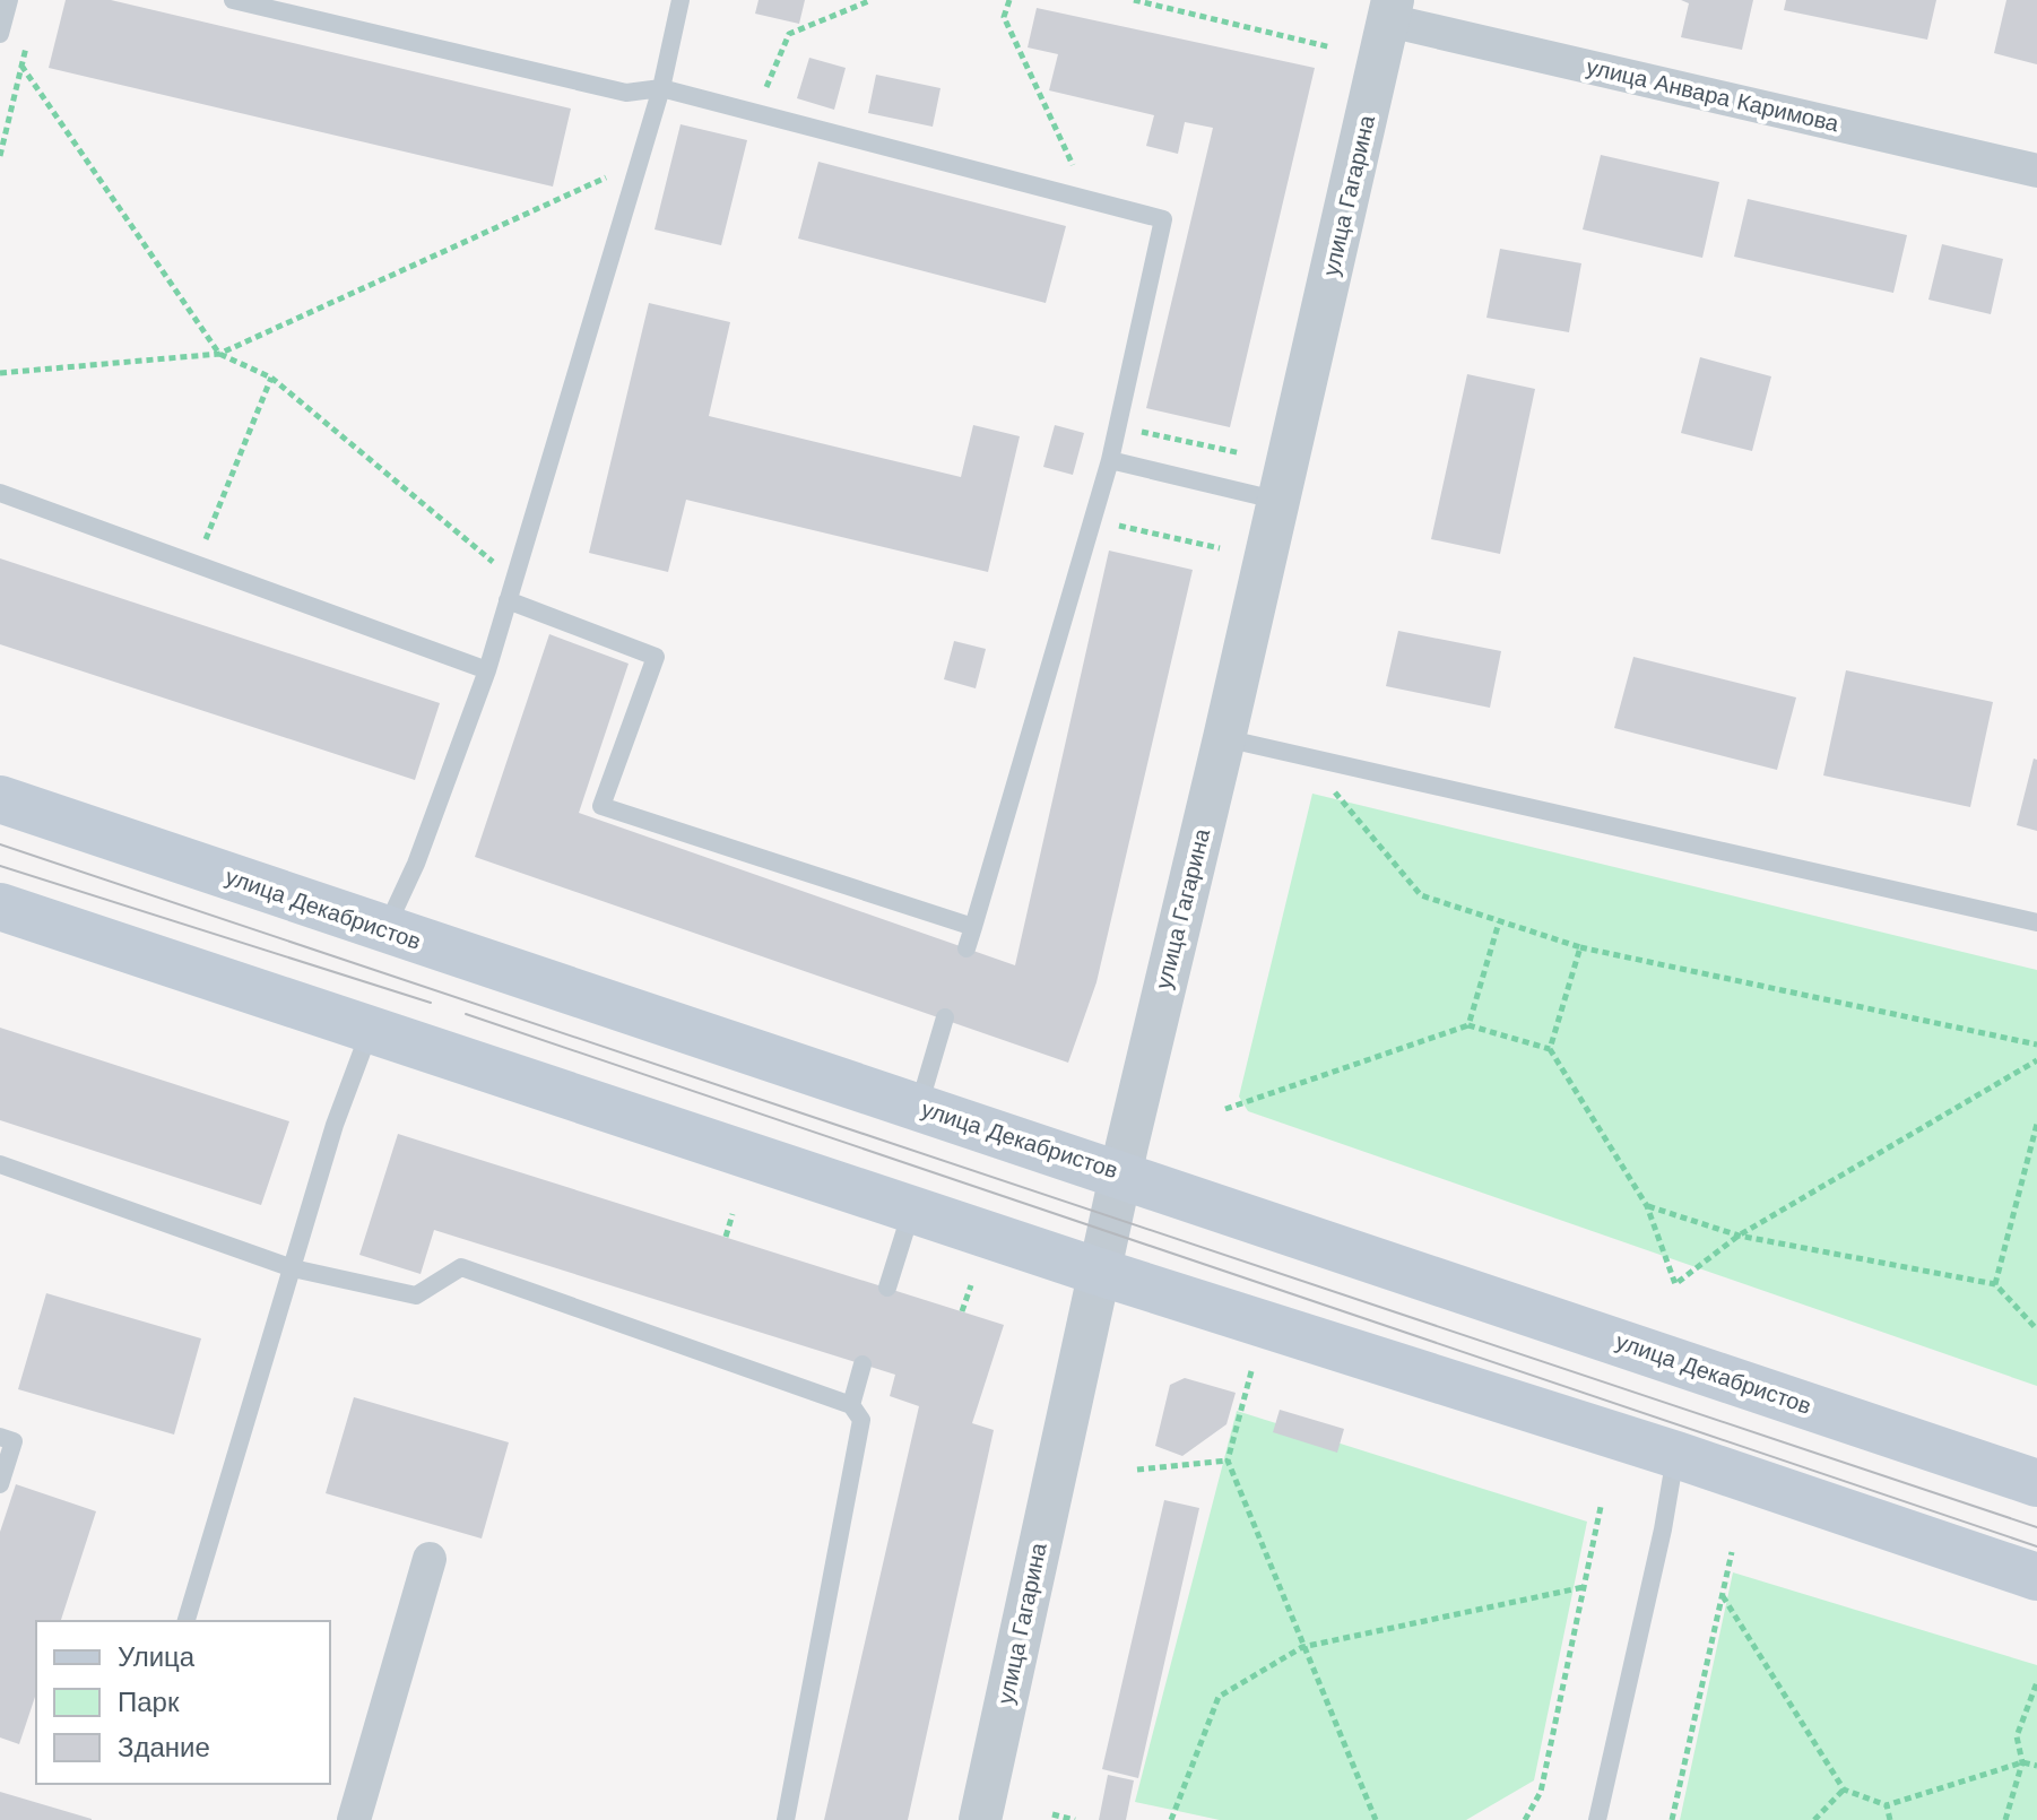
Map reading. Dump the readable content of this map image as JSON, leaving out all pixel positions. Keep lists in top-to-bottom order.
{
  "streets": {
    "main road": ["улица Декабристов"],
    "street": ["улица Анвара Каримова", "улица Гагарина"]
  },
  "crossings": [
    ["улица Анвара Каримова", "улица Гагарина"],
    ["улица Гагарина", "улица Декабристов"]
  ],
  "legend": ["Улица", "Парк", "Здание"]
}
